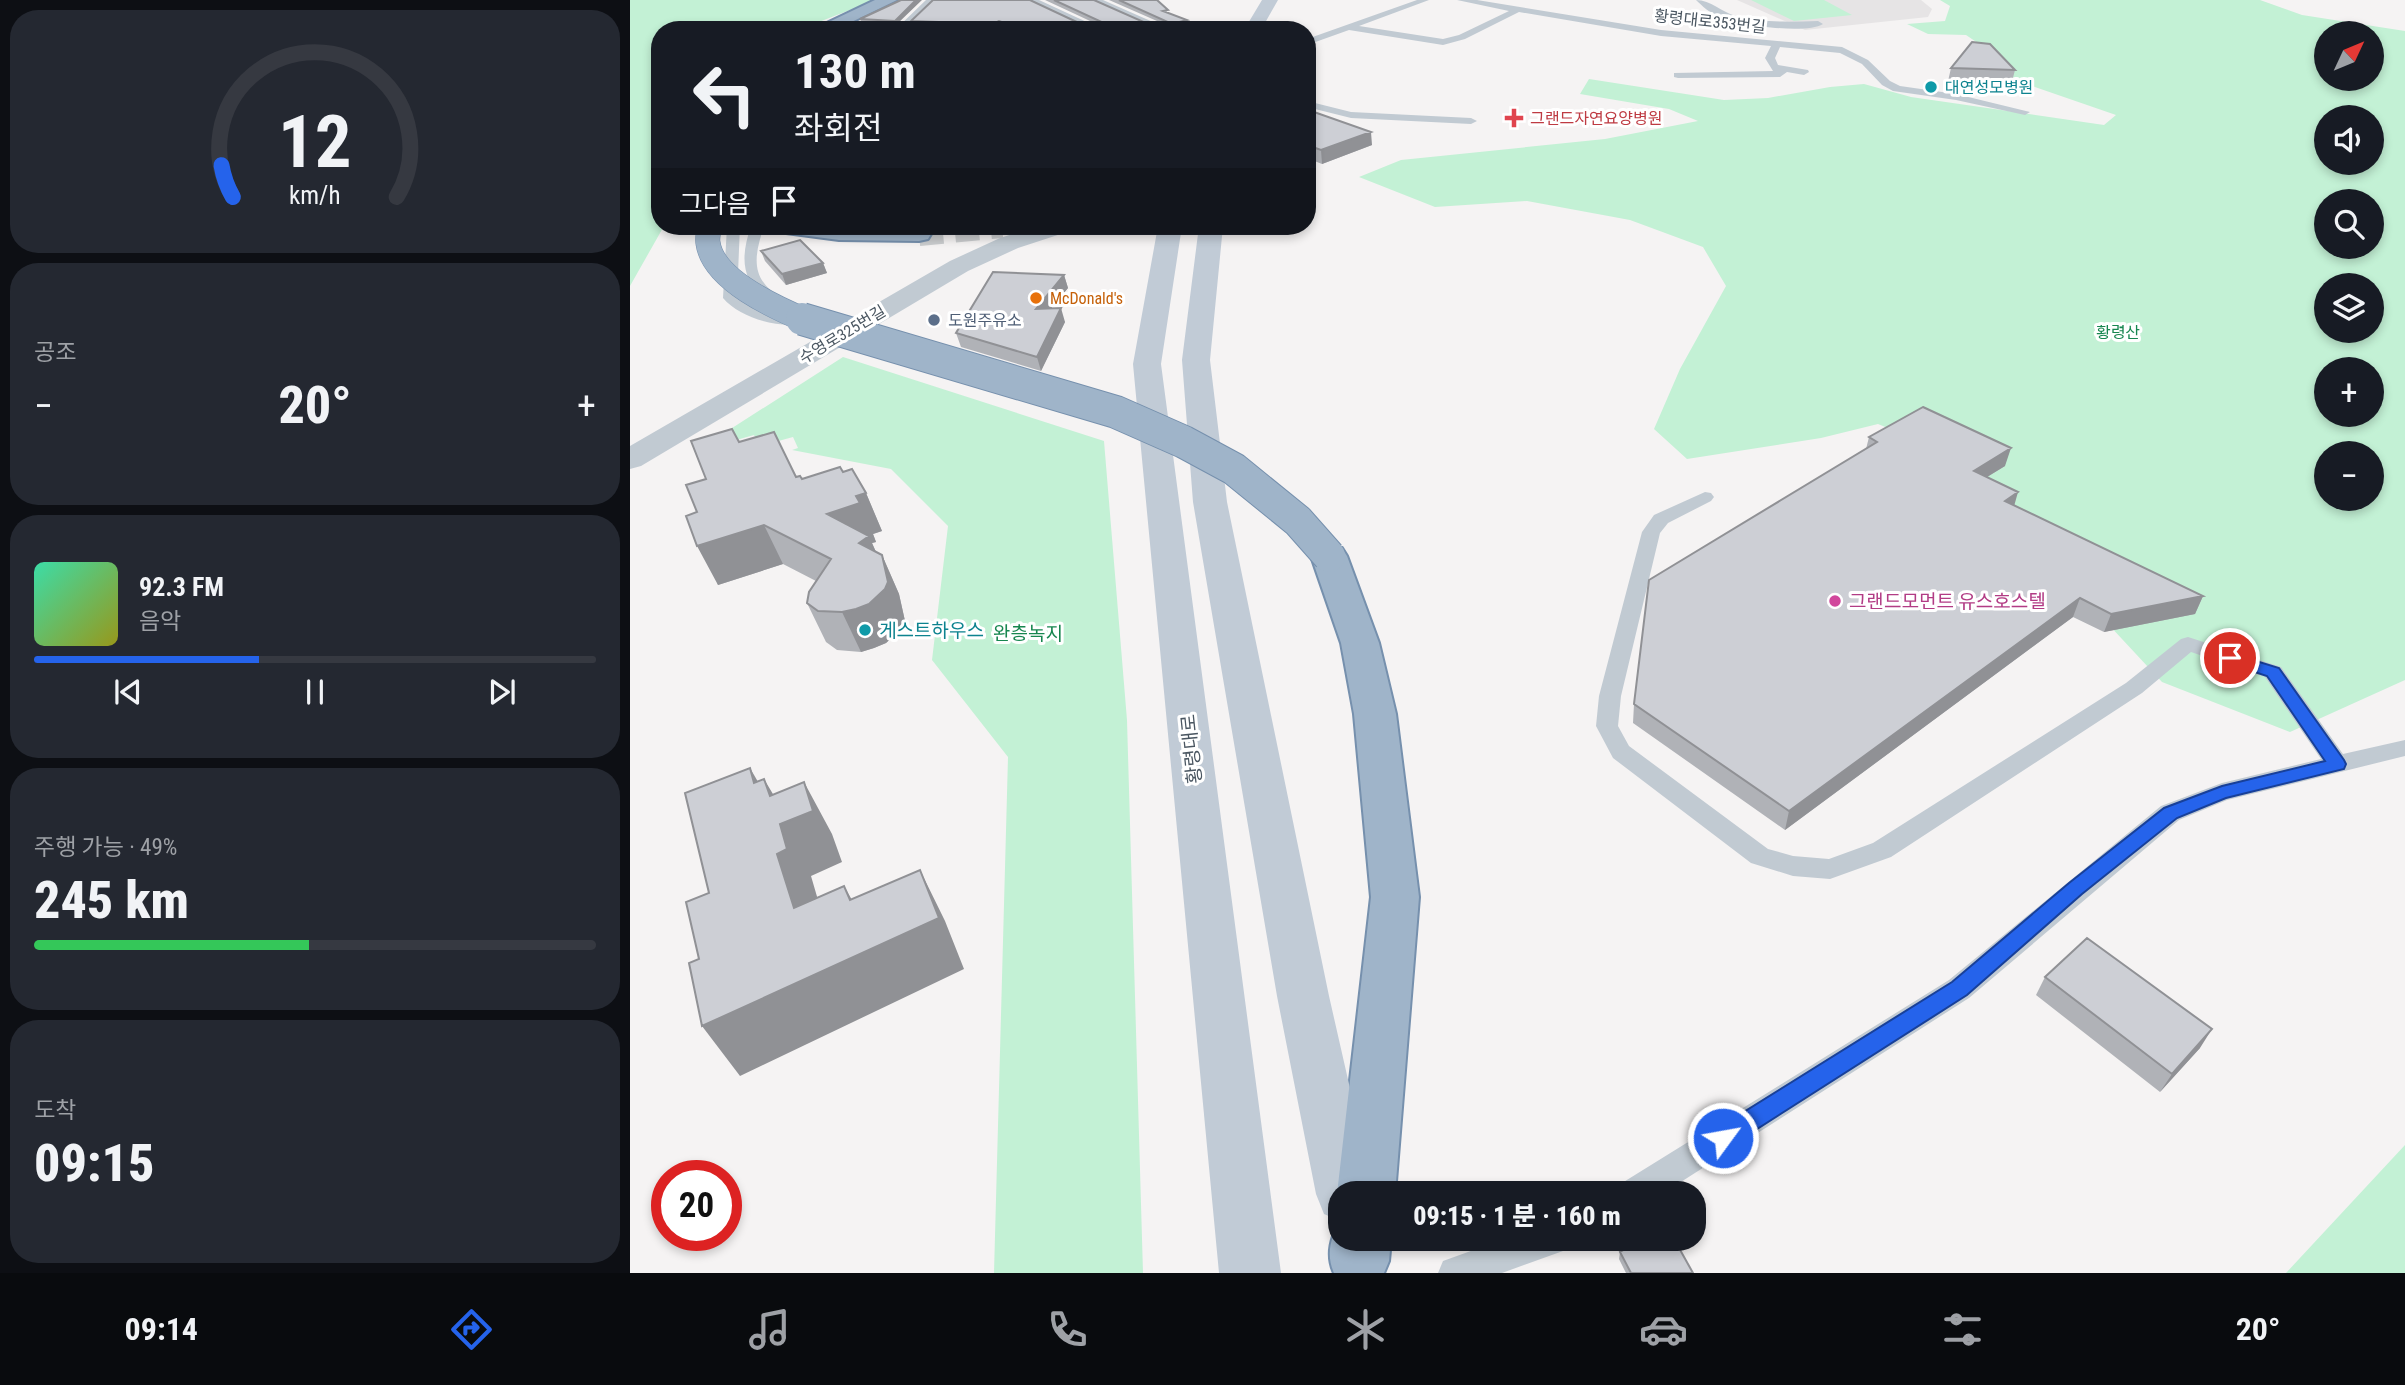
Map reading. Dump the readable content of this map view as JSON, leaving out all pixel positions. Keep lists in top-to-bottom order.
{
  "streets": {
    "main road": ["황령대로"],
    "street": ["수영로325번길"],
    "lane": ["황령대로353번길"]
  },
  "parks": ["황령산", "완층녹지"],
  "places": {
    "other": [
      "대연성모병원",
      "McDonald's",
      "도원주유소",
      "그랜드모먼트 유스호스텔",
      "게스트하우스"
    ],
    "health": ["그랜드자연요양병원"]
  },
  "north": "top right",
  "page": {
    "map_buttons": ["+", "−"],
    "turn": ["130 m", "좌회전"],
    "then": "그다음",
    "tile": [
      "공조",
      ["주행 가능 · 49%", "245 km"],
      ["도착", "09:15"]
    ],
    "heat": ["−", "20°", "+"],
    "song": ["92.3 FM", "음악"],
    "limit": "20",
    "trip": "09:15 · 1 분 · 160 m",
    "tabs": ["09:14", "20°"],
    "gauge": ["12", "km/h"]
  }
}
